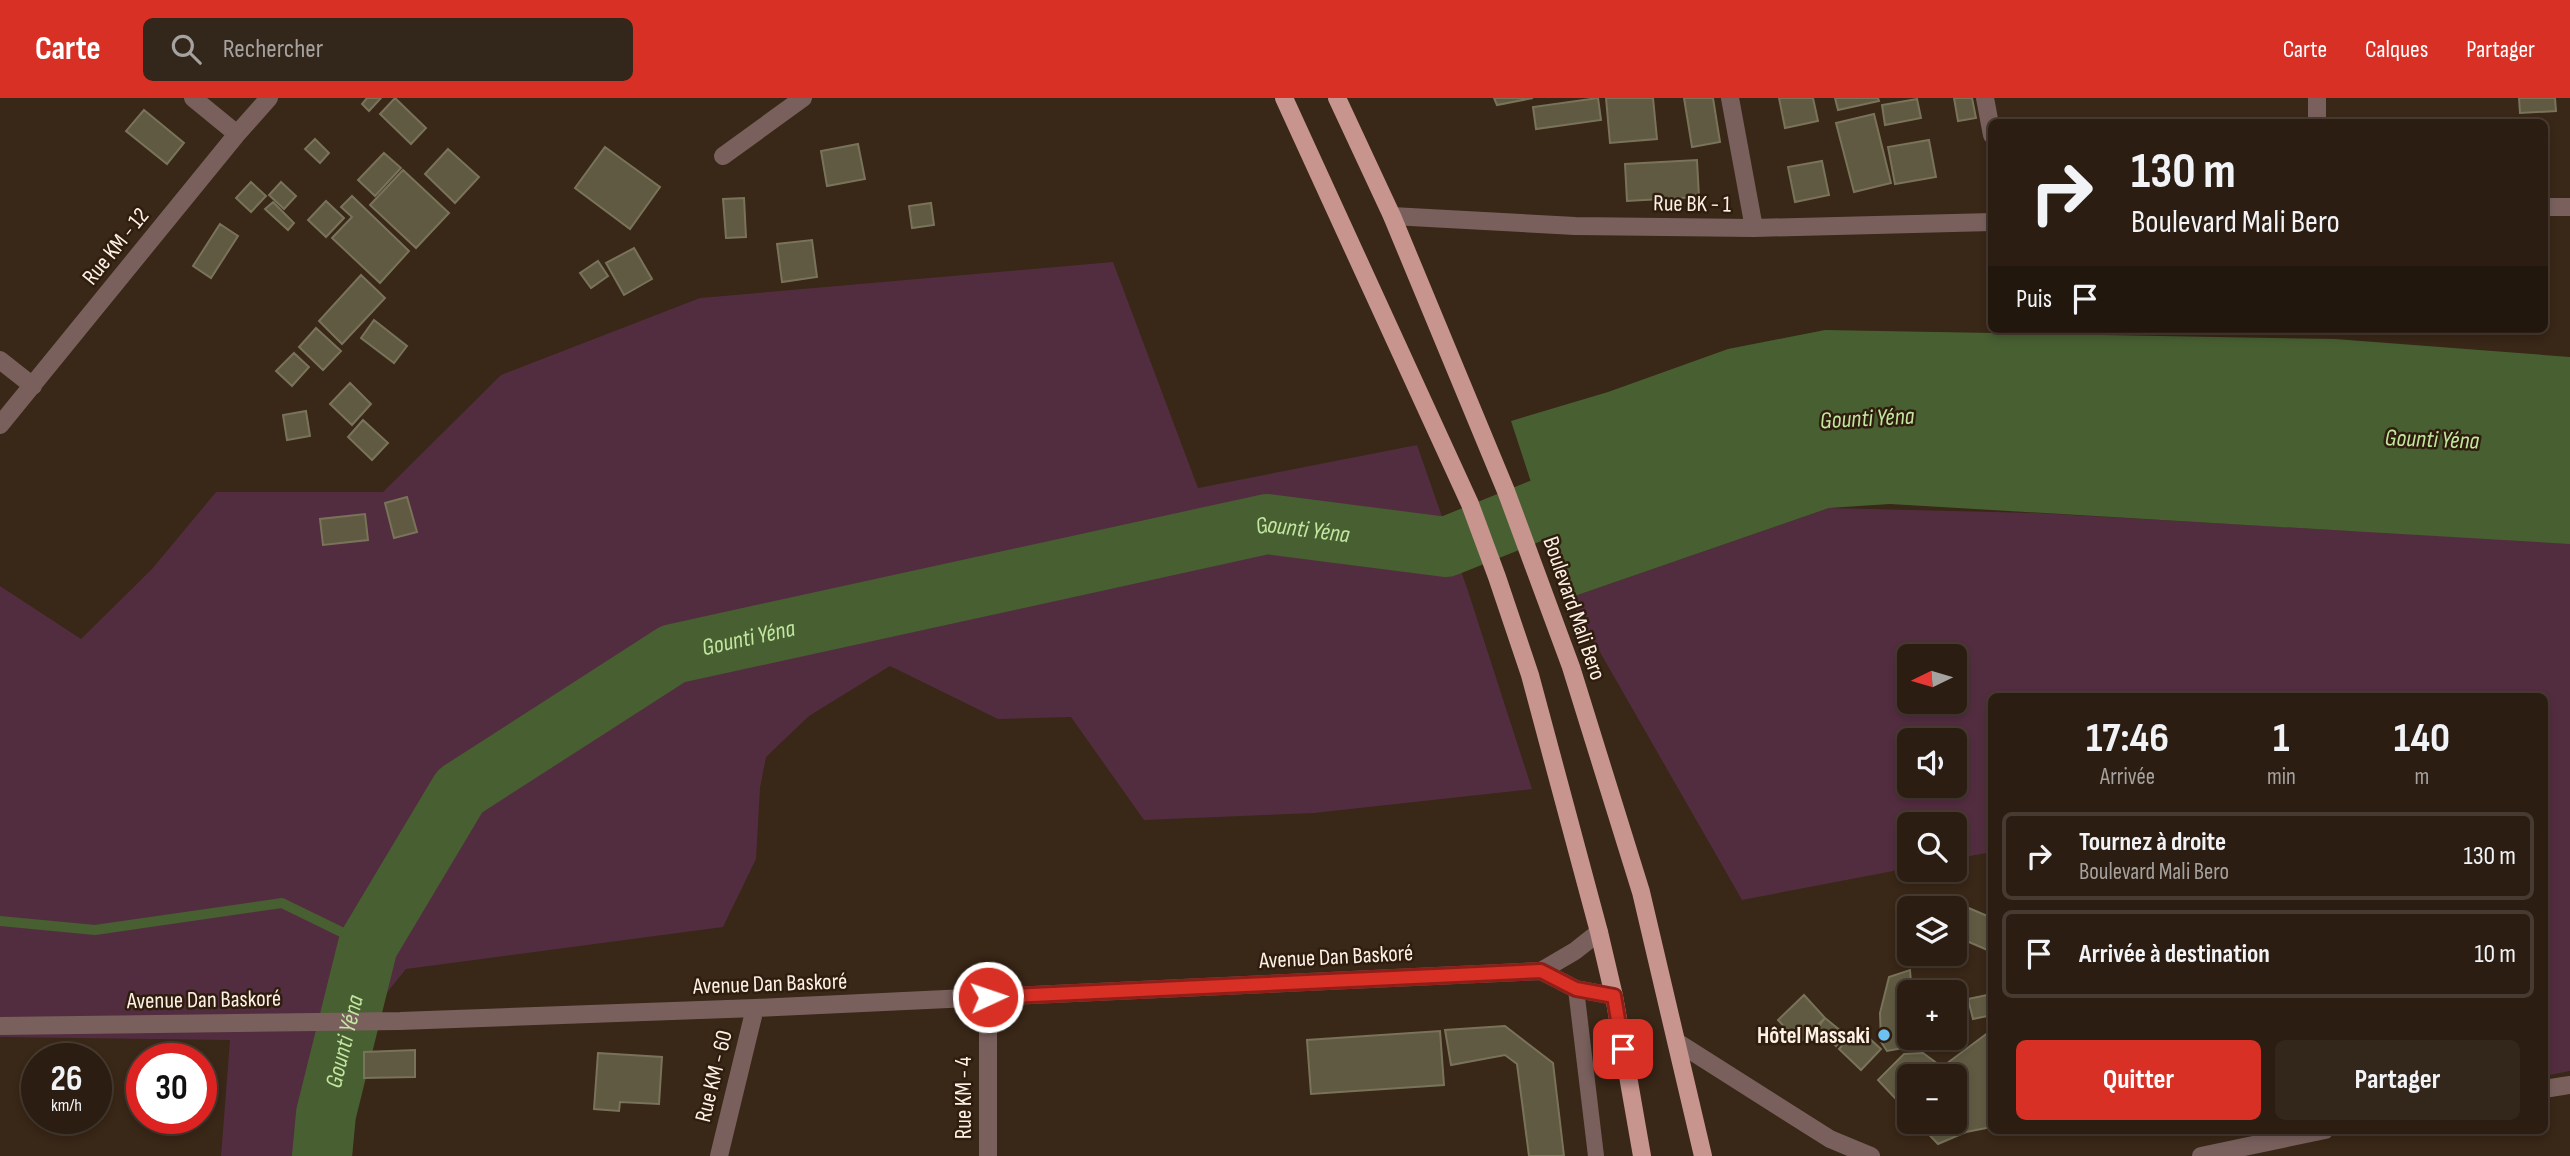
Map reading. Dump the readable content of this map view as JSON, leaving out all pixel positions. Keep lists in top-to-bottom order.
{
  "streets": {
    "main road": ["Boulevard Mali Bero"],
    "street": [
      "Rue BK - 1",
      "Rue KM - 12",
      "Avenue Dan Baskoré",
      "Rue KM - 60",
      "Rue KM - 4"
    ]
  },
  "crossings": [
    ["Rue BK - 1", "Boulevard Mali Bero"],
    ["Avenue Dan Baskoré", "Rue KM - 60"],
    ["Avenue Dan Baskoré", "Rue KM - 4"]
  ],
  "water": ["Gounti Yéna"],
  "places": ["Hôtel Massaki"],
  "north": "left",
  "page": {
    "header": "Carte",
    "search": "Rechercher",
    "nav": ["Carte", "Calques", "Partager"],
    "turn": ["130 m", "Boulevard Mali Bero"],
    "then": "Puis",
    "map_buttons": ["+", "−"],
    "eta": [
      "17:46",
      "Arrivée",
      "1",
      "min",
      "140",
      "m"
    ],
    "list": [
      {
        "name": "Tournez à droite",
        "note": "Boulevard Mali Bero",
        "value": "130 m"
      },
      {
        "name": "Arrivée à destination",
        "value": "10 m"
      }
    ],
    "buttons": ["Quitter", "Partager"],
    "speed": "26 km/h",
    "limit": "30"
  }
}
